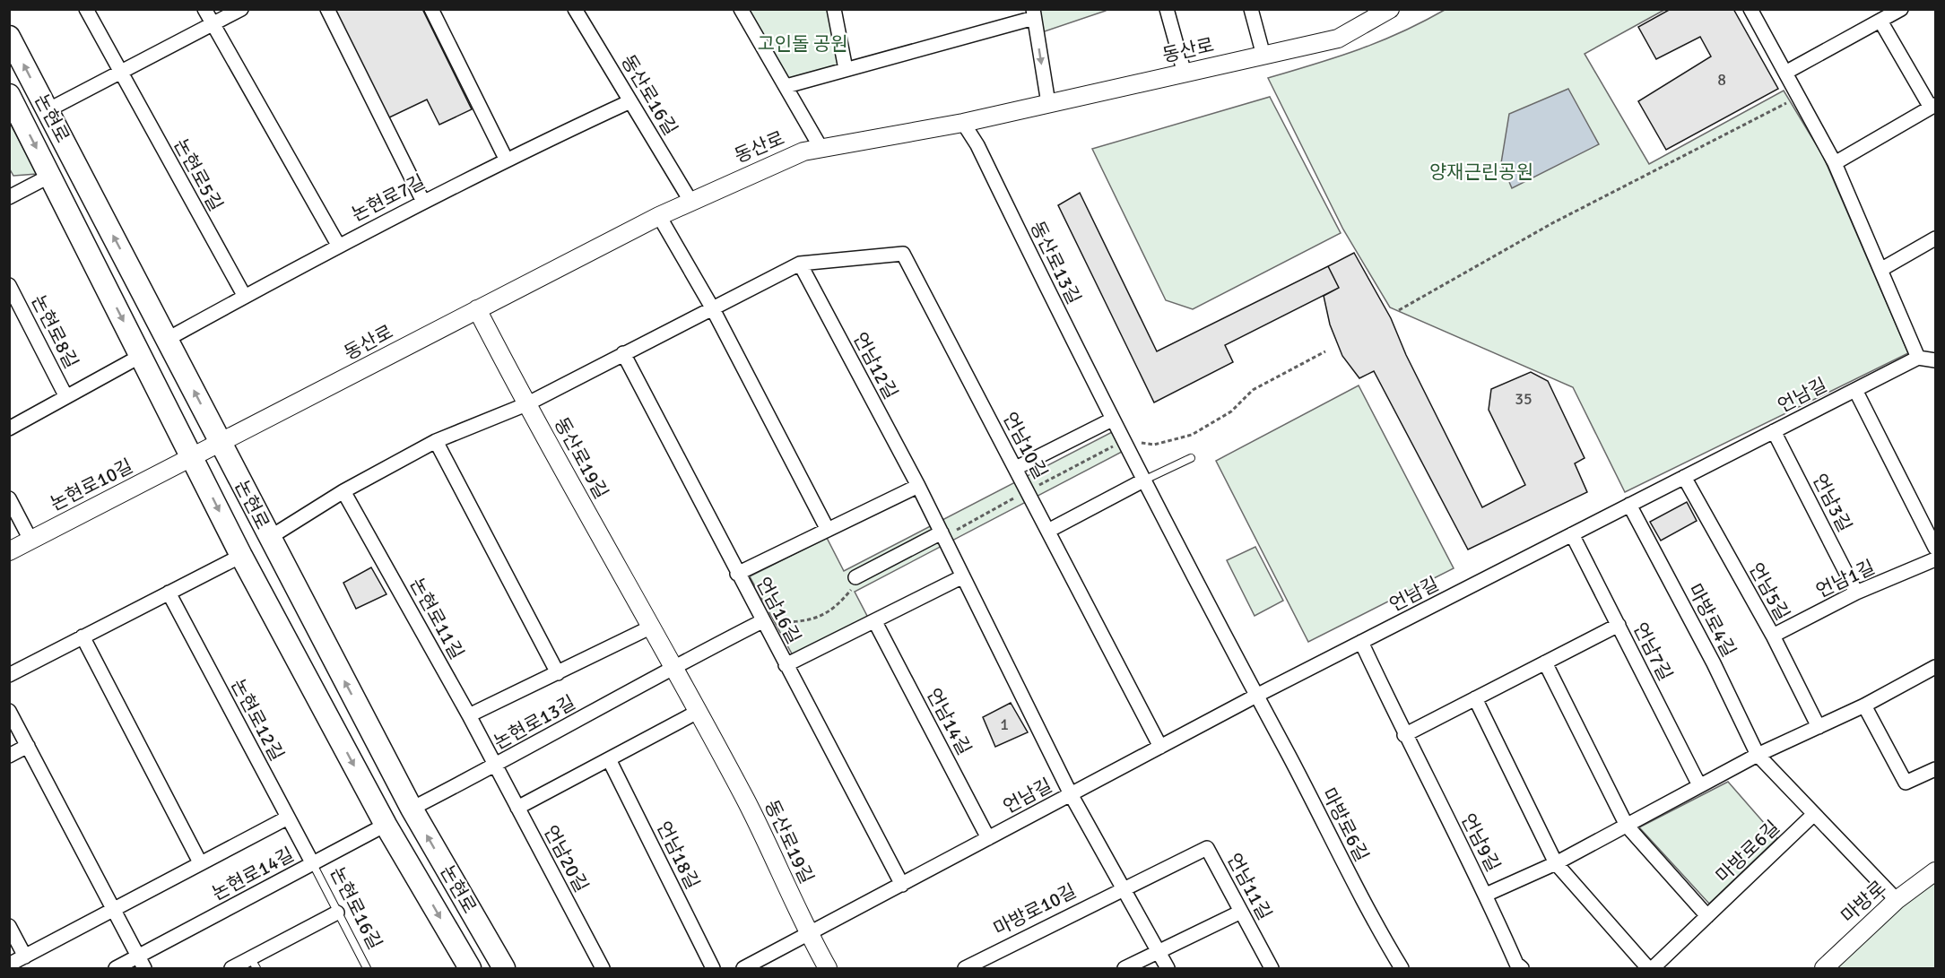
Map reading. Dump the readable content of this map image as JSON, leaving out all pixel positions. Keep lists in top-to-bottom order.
{
  "streets": {
    "main road": ["논현로"],
    "street": [
      "동산로",
      "동산로16길",
      "논현로5길",
      "논현로7길",
      "동산로13길",
      "논현로8길",
      "언남12길",
      "언남길",
      "언남10길",
      "동산로19길",
      "논현로10길",
      "언남3길",
      "언남1길",
      "언남5길",
      "언남16길",
      "논현로11길",
      "마방로4길",
      "언남7길",
      "논현로12길",
      "언남14길",
      "논현로13길",
      "마방로6길",
      "언남9길",
      "언남18길",
      "언남20길",
      "논현로14길",
      "언남11길",
      "마방로",
      "마방로10길"
    ],
    "lane": ["논현로16길"]
  },
  "crossings": [
    ["동산로", "동산로16길"],
    ["동산로", "논현로"],
    ["동산로", "동산로13길"],
    ["동산로", "동산로19길"],
    ["동산로", "논현로10길"],
    ["동산로16길", "논현로7길"],
    ["논현로", "논현로7길"],
    ["논현로", "논현로8길"],
    ["논현로", "논현로10길"],
    ["논현로", "논현로13길"],
    ["논현로", "논현로14길"],
    ["논현로5길", "논현로7길"],
    ["동산로13길", "언남길"],
    ["동산로13길", "마방로6길"],
    ["언남12길", "언남길"],
    ["언남12길", "언남10길"],
    ["언남길", "언남10길"],
    ["언남길", "동산로19길"],
    ["언남길", "언남3길"],
    ["언남길", "언남5길"],
    ["언남길", "언남16길"],
    ["언남길", "마방로4길"],
    ["언남길", "언남7길"],
    ["언남길", "언남14길"],
    ["언남길", "마방로6길"],
    ["언남길", "언남9길"],
    ["동산로19길", "논현로13길"],
    ["언남3길", "언남1길"],
    ["언남1길", "언남5길"],
    ["논현로11길", "논현로13길"],
    ["논현로11길", "언남20길"],
    ["마방로4길", "마방로6길"],
    ["마방로4길", "마방로"],
    ["논현로12길", "논현로14길"],
    ["논현로12길", "논현로16길"],
    ["논현로13길", "언남20길"],
    ["논현로14길", "논현로16길"],
    ["언남11길", "마방로10길"]
  ],
  "parks": ["고인돌 공원", "양재근린공원"],
  "house_numbers": ["8", "35", "1"]
}
